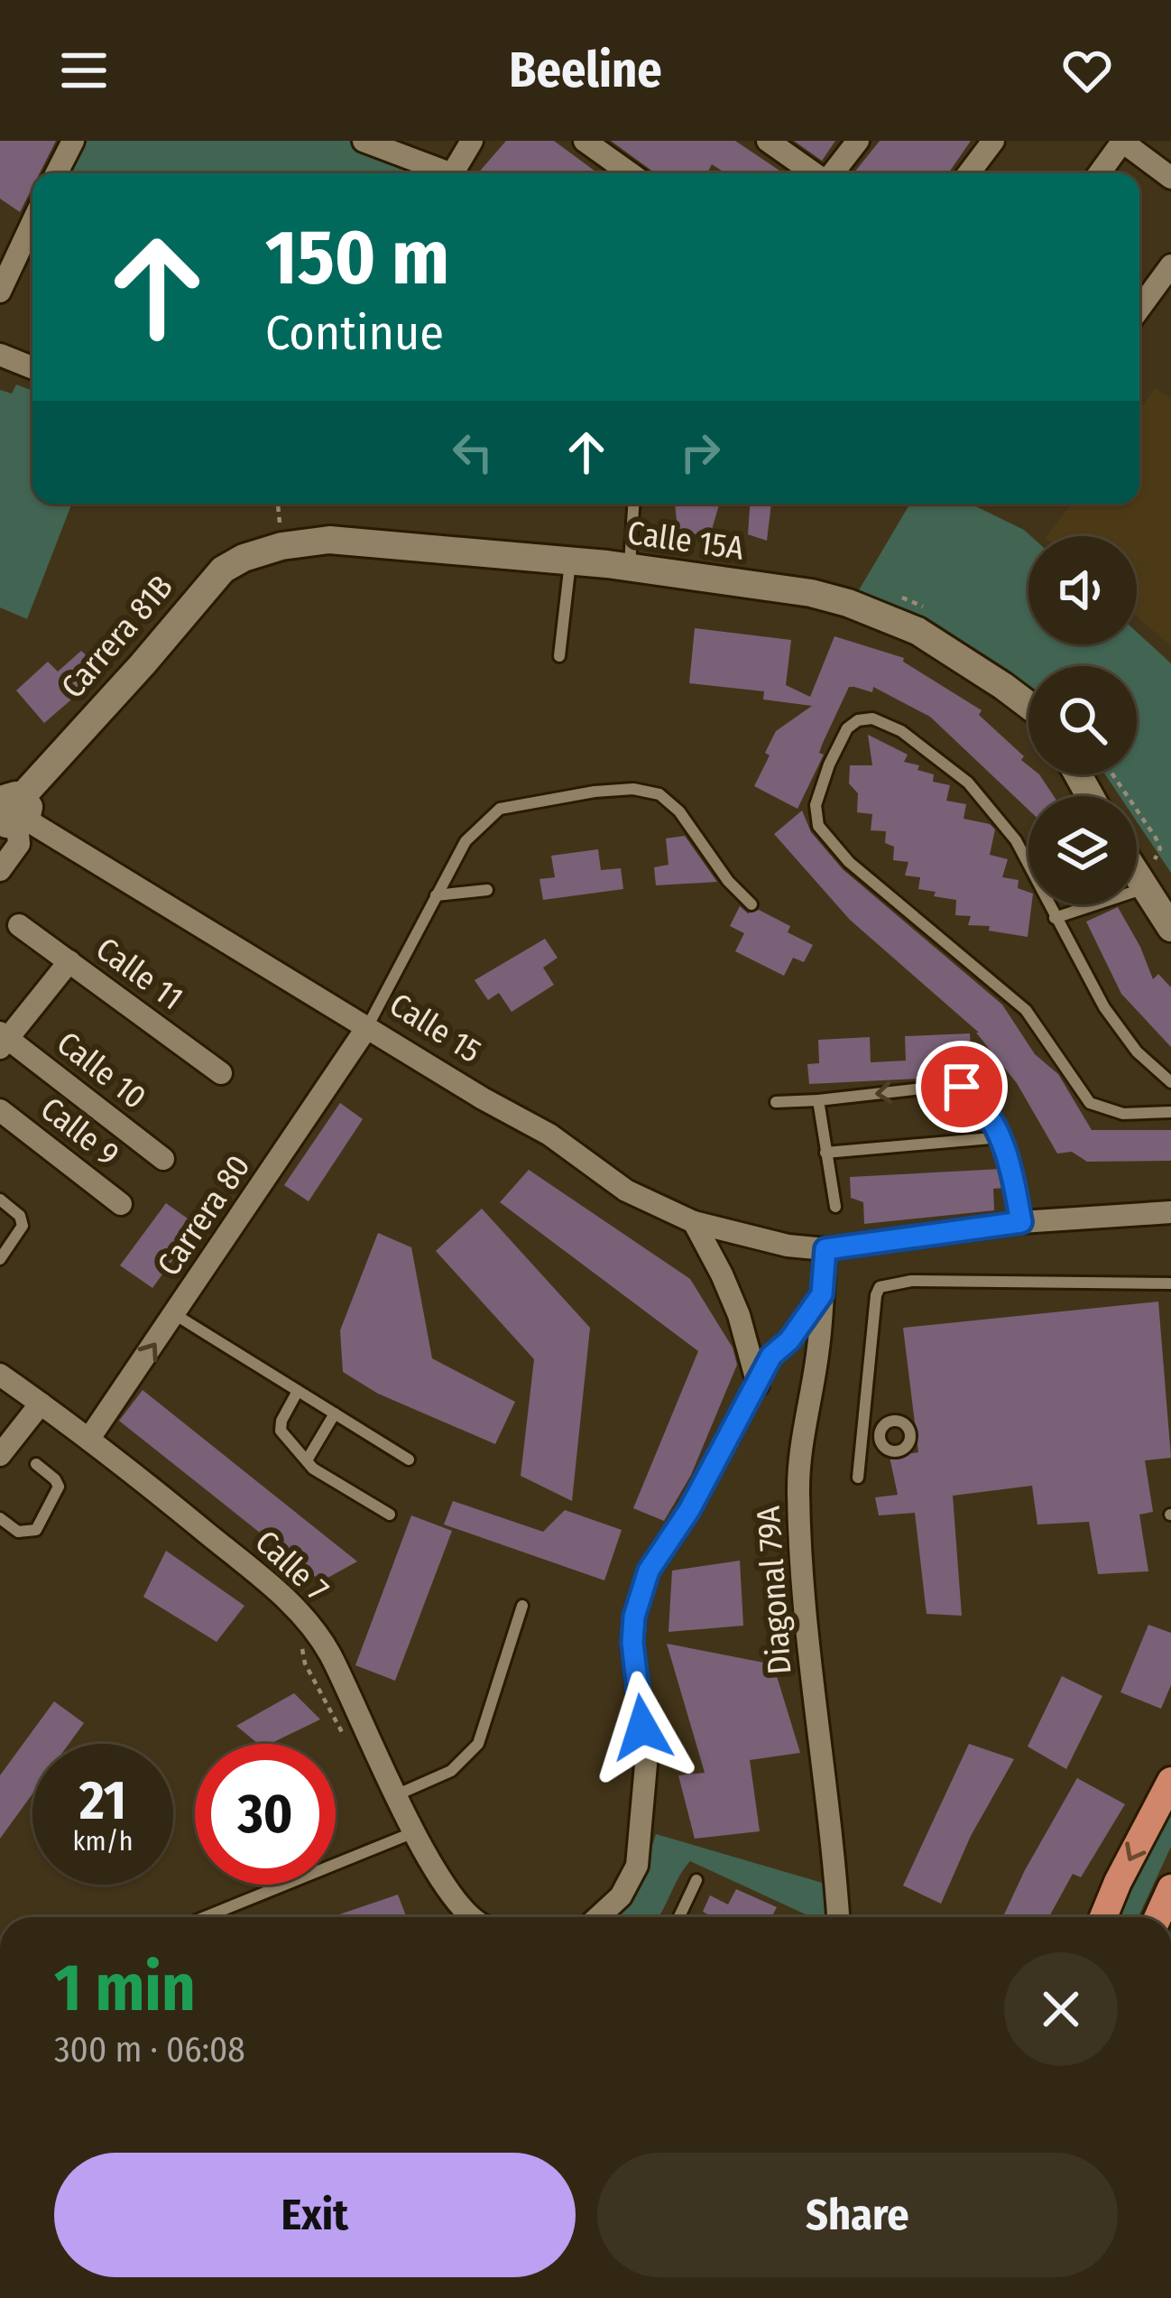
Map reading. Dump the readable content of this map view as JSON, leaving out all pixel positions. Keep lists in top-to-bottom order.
{
  "streets": {
    "street": [
      "Calle 15A",
      "Carrera 81B",
      "Calle 11",
      "Calle 15",
      "Calle 10",
      "Calle 9",
      "Carrera 80",
      "Calle 7",
      "Diagonal 79A"
    ]
  },
  "crossings": [
    ["Calle 15A", "Carrera 81B"],
    ["Carrera 81B", "Calle 15"],
    ["Calle 15", "Carrera 80"],
    ["Calle 15", "Diagonal 79A"],
    ["Carrera 80", "Calle 7"]
  ],
  "page": {
    "header": "Beeline",
    "turn": ["150 m", "Continue"],
    "speed": "21 km/h",
    "limit": "30",
    "heading": ["1 min", "300 m · 06:08"],
    "buttons": ["Exit", "Share"]
  }
}
